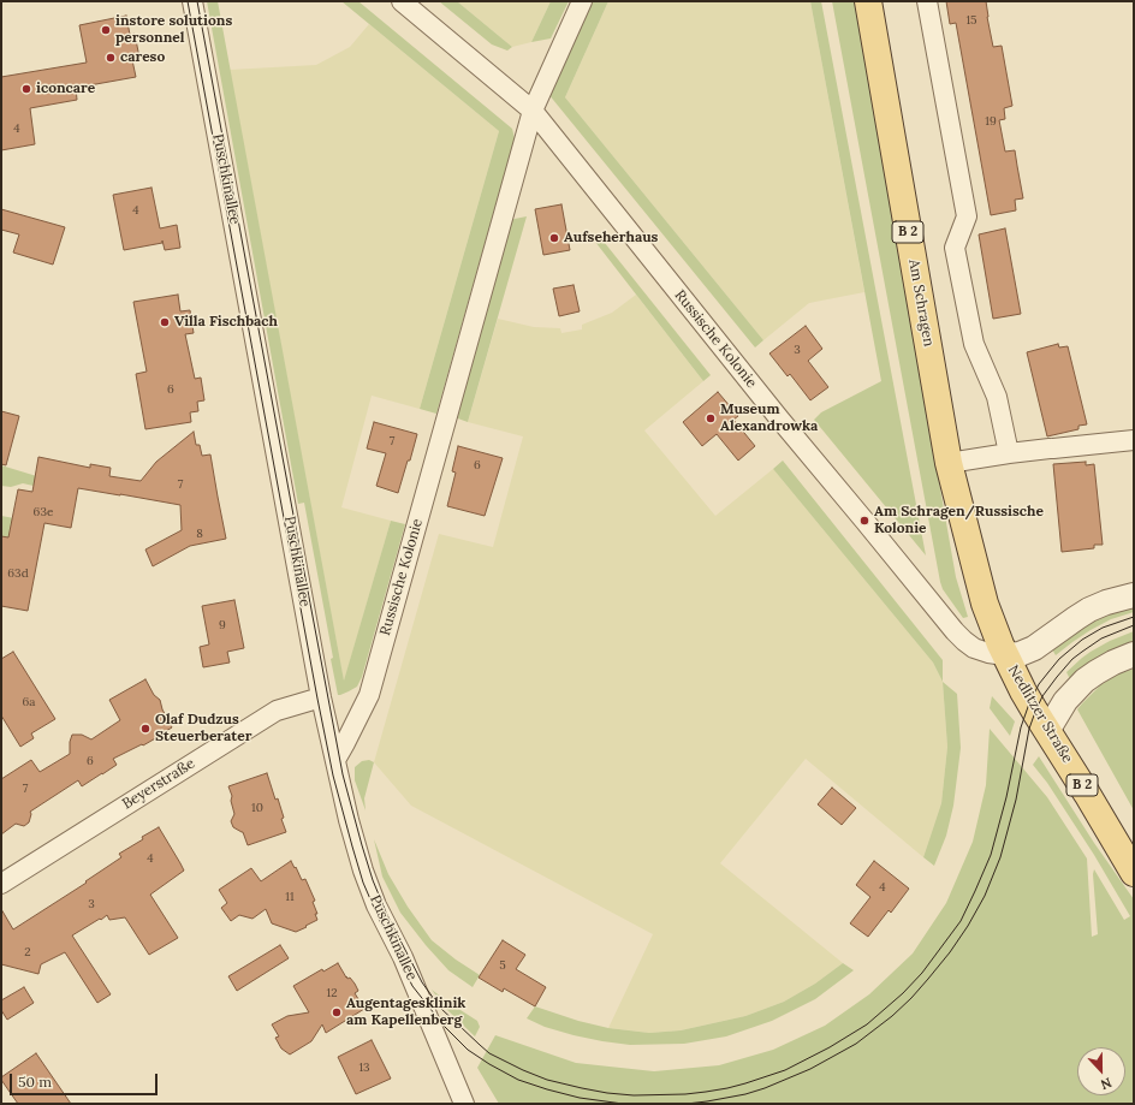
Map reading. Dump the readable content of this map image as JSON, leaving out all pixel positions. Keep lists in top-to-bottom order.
{
  "streets": {
    "main road": ["B 2", "Am Schragen", "Nedlitzer Straße"],
    "street": ["Puschkinallee", "Russische Kolonie", "Beyerstraße"]
  },
  "crossings": [
    ["Puschkinallee", "Russische Kolonie"],
    ["Puschkinallee", "Beyerstraße"],
    ["Am Schragen", "Russische Kolonie"],
    ["Am Schragen", "Nedlitzer Straße"],
    ["Russische Kolonie", "Nedlitzer Straße"]
  ],
  "places": [
    "instore solutions personnel",
    "careso",
    "iconcare",
    "Aufseherhaus",
    "Villa Fischbach",
    "Museum Alexandrowka",
    "Am Schragen/Russische Kolonie",
    "Olaf Dudzus Steuerberater",
    "Augentagesklinik am Kapellenberg"
  ],
  "house_numbers": [
    "15",
    "19",
    "4",
    "4",
    "3",
    "6",
    "7",
    "6",
    "7",
    "63e",
    "8",
    "63d",
    "9",
    "6a",
    "6",
    "7",
    "10",
    "4",
    "4",
    "11",
    "3",
    "2",
    "5",
    "12",
    "13"
  ],
  "scale_bar": "50 m",
  "north": "bottom"
}
